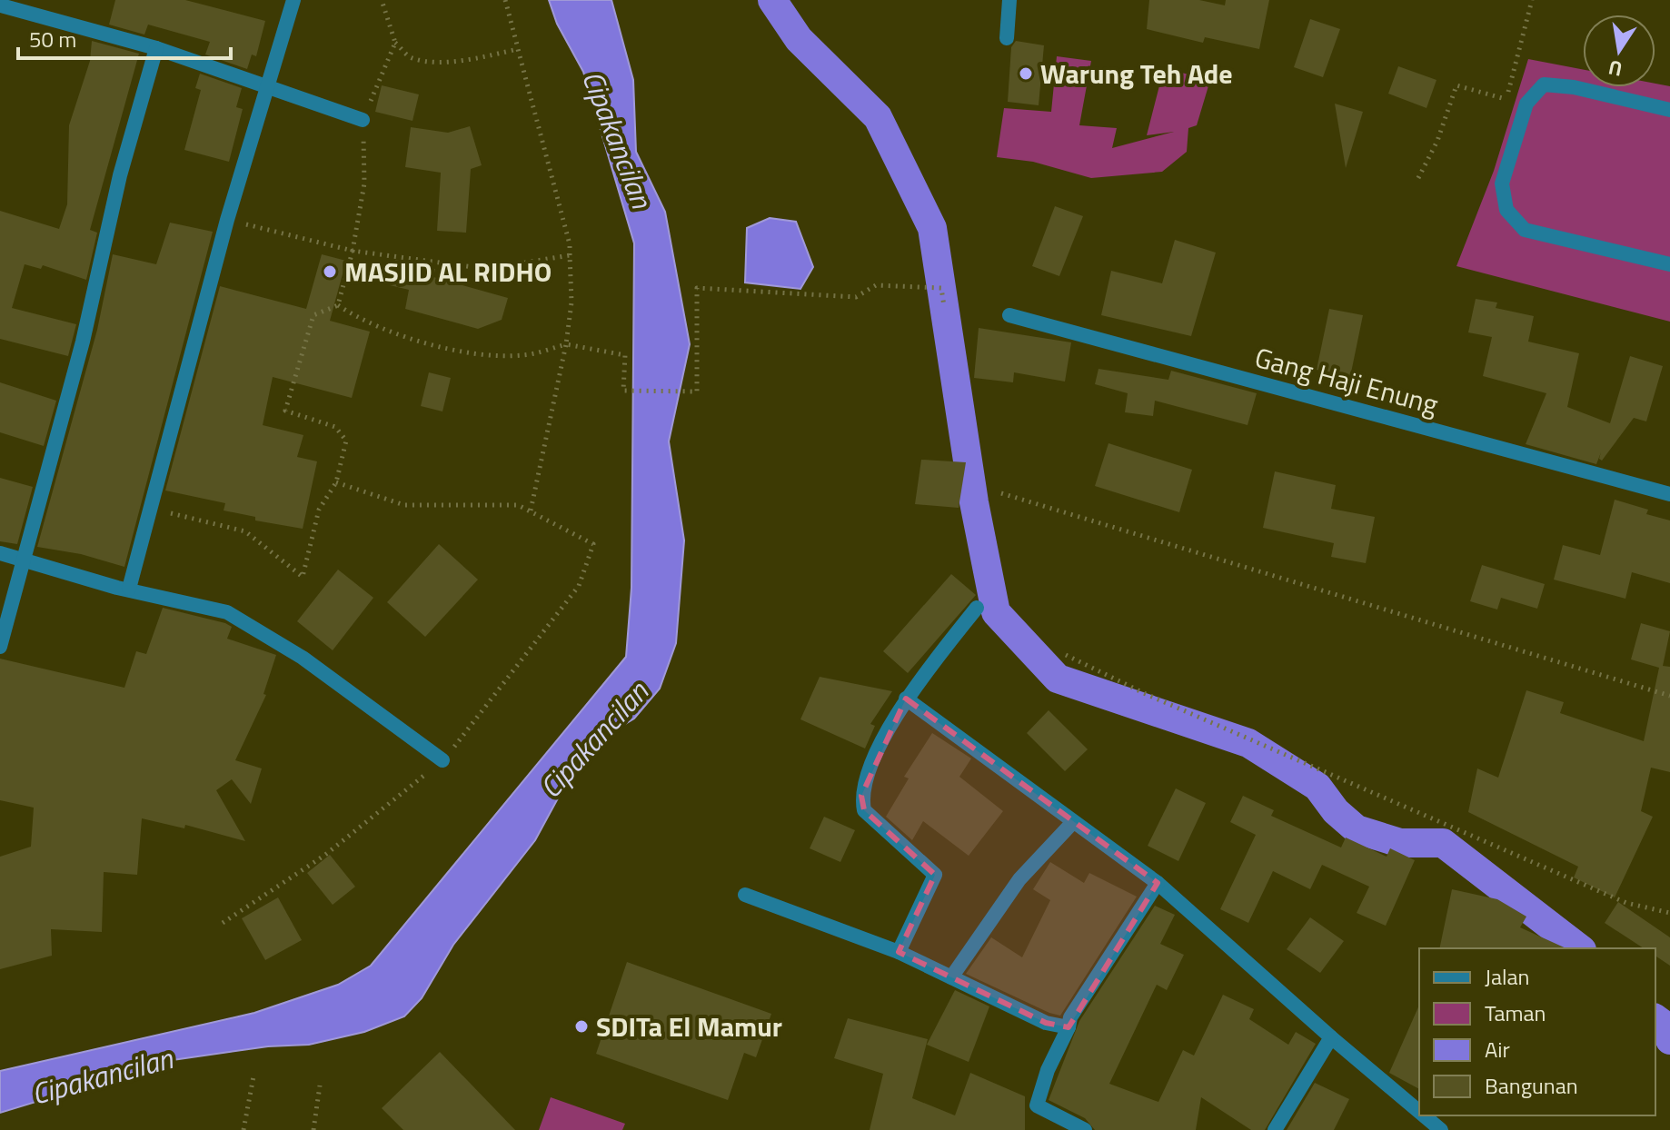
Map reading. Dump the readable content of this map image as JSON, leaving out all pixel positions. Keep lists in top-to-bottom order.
{
  "streets": {
    "street": ["Gang Haji Enung"]
  },
  "water": ["Cipakancilan"],
  "places": ["Warung Teh Ade", "MASJID AL RIDHO", "SDITa El Mamur"],
  "legend": [
    "Jalan",
    "Taman",
    "Air",
    "Bangunan"
  ],
  "scale_bar": "50 m",
  "north": "bottom"
}
